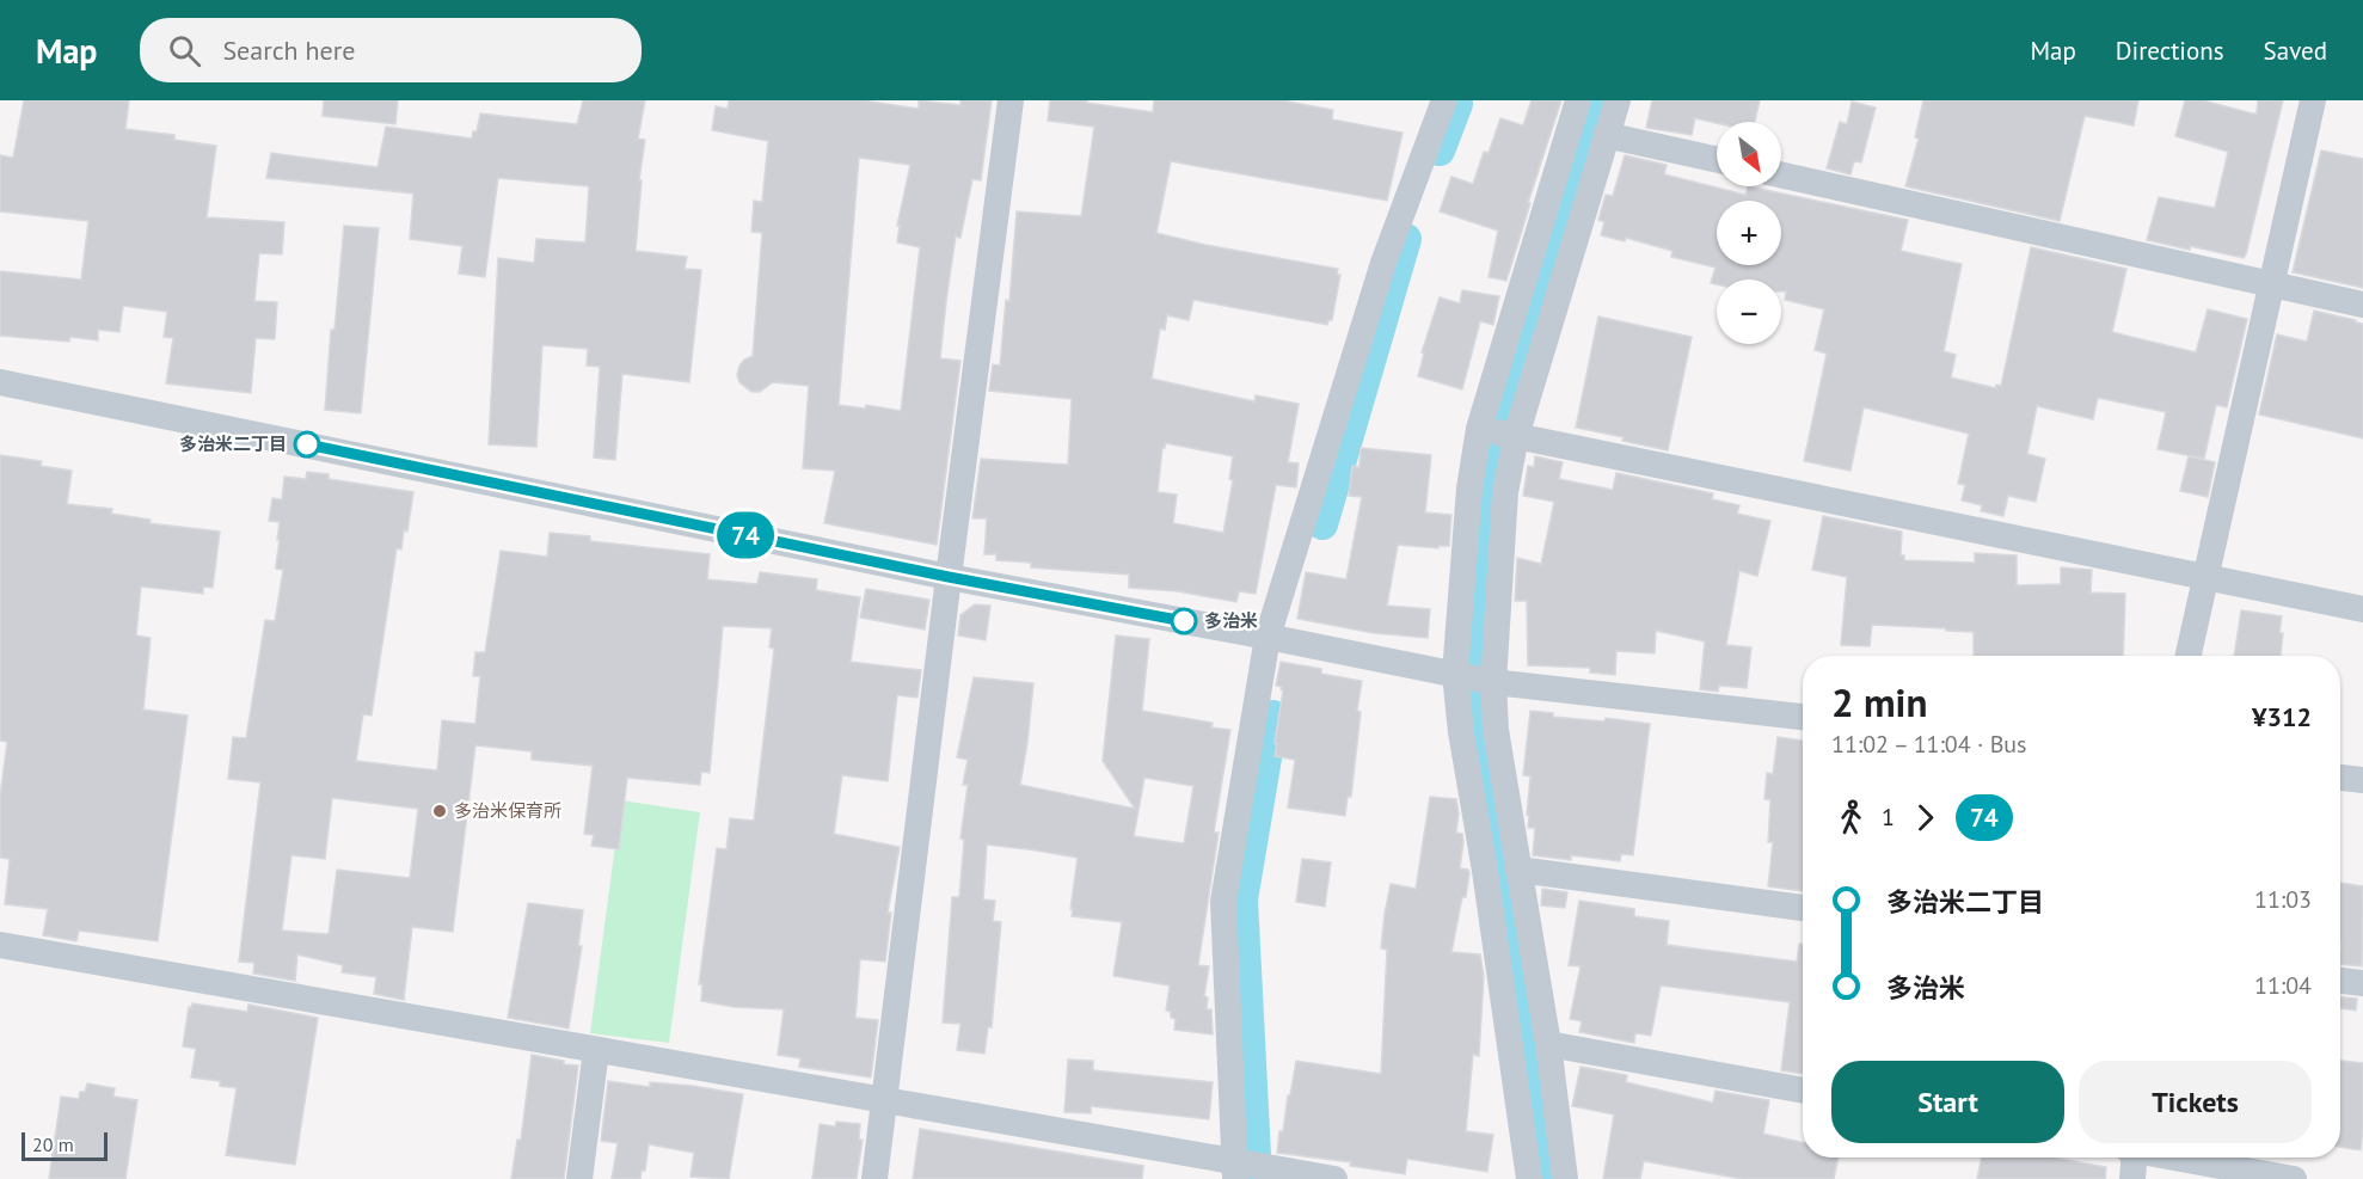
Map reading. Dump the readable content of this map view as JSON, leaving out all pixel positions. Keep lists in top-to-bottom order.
{
  "places": ["多治米二丁目", "多治米", "多治米保育所"],
  "lines": ["bus line 74"],
  "scale_bar": "20 m",
  "north": "bottom right",
  "page": {
    "header": "Map",
    "search": "Search here",
    "nav": ["Map", "Directions", "Saved"],
    "on_map": "74",
    "map_buttons": ["+", "−"],
    "heading": ["2 min", "11:02 – 11:04 · Bus", "¥312"],
    "legs": ["1", "74"],
    "list": [
      {
        "name": "多治米二丁目",
        "value": "11:03"
      },
      {
        "name": "多治米",
        "value": "11:04"
      }
    ],
    "buttons": ["Start", "Tickets"],
    "scale": "20 m"
  }
}
